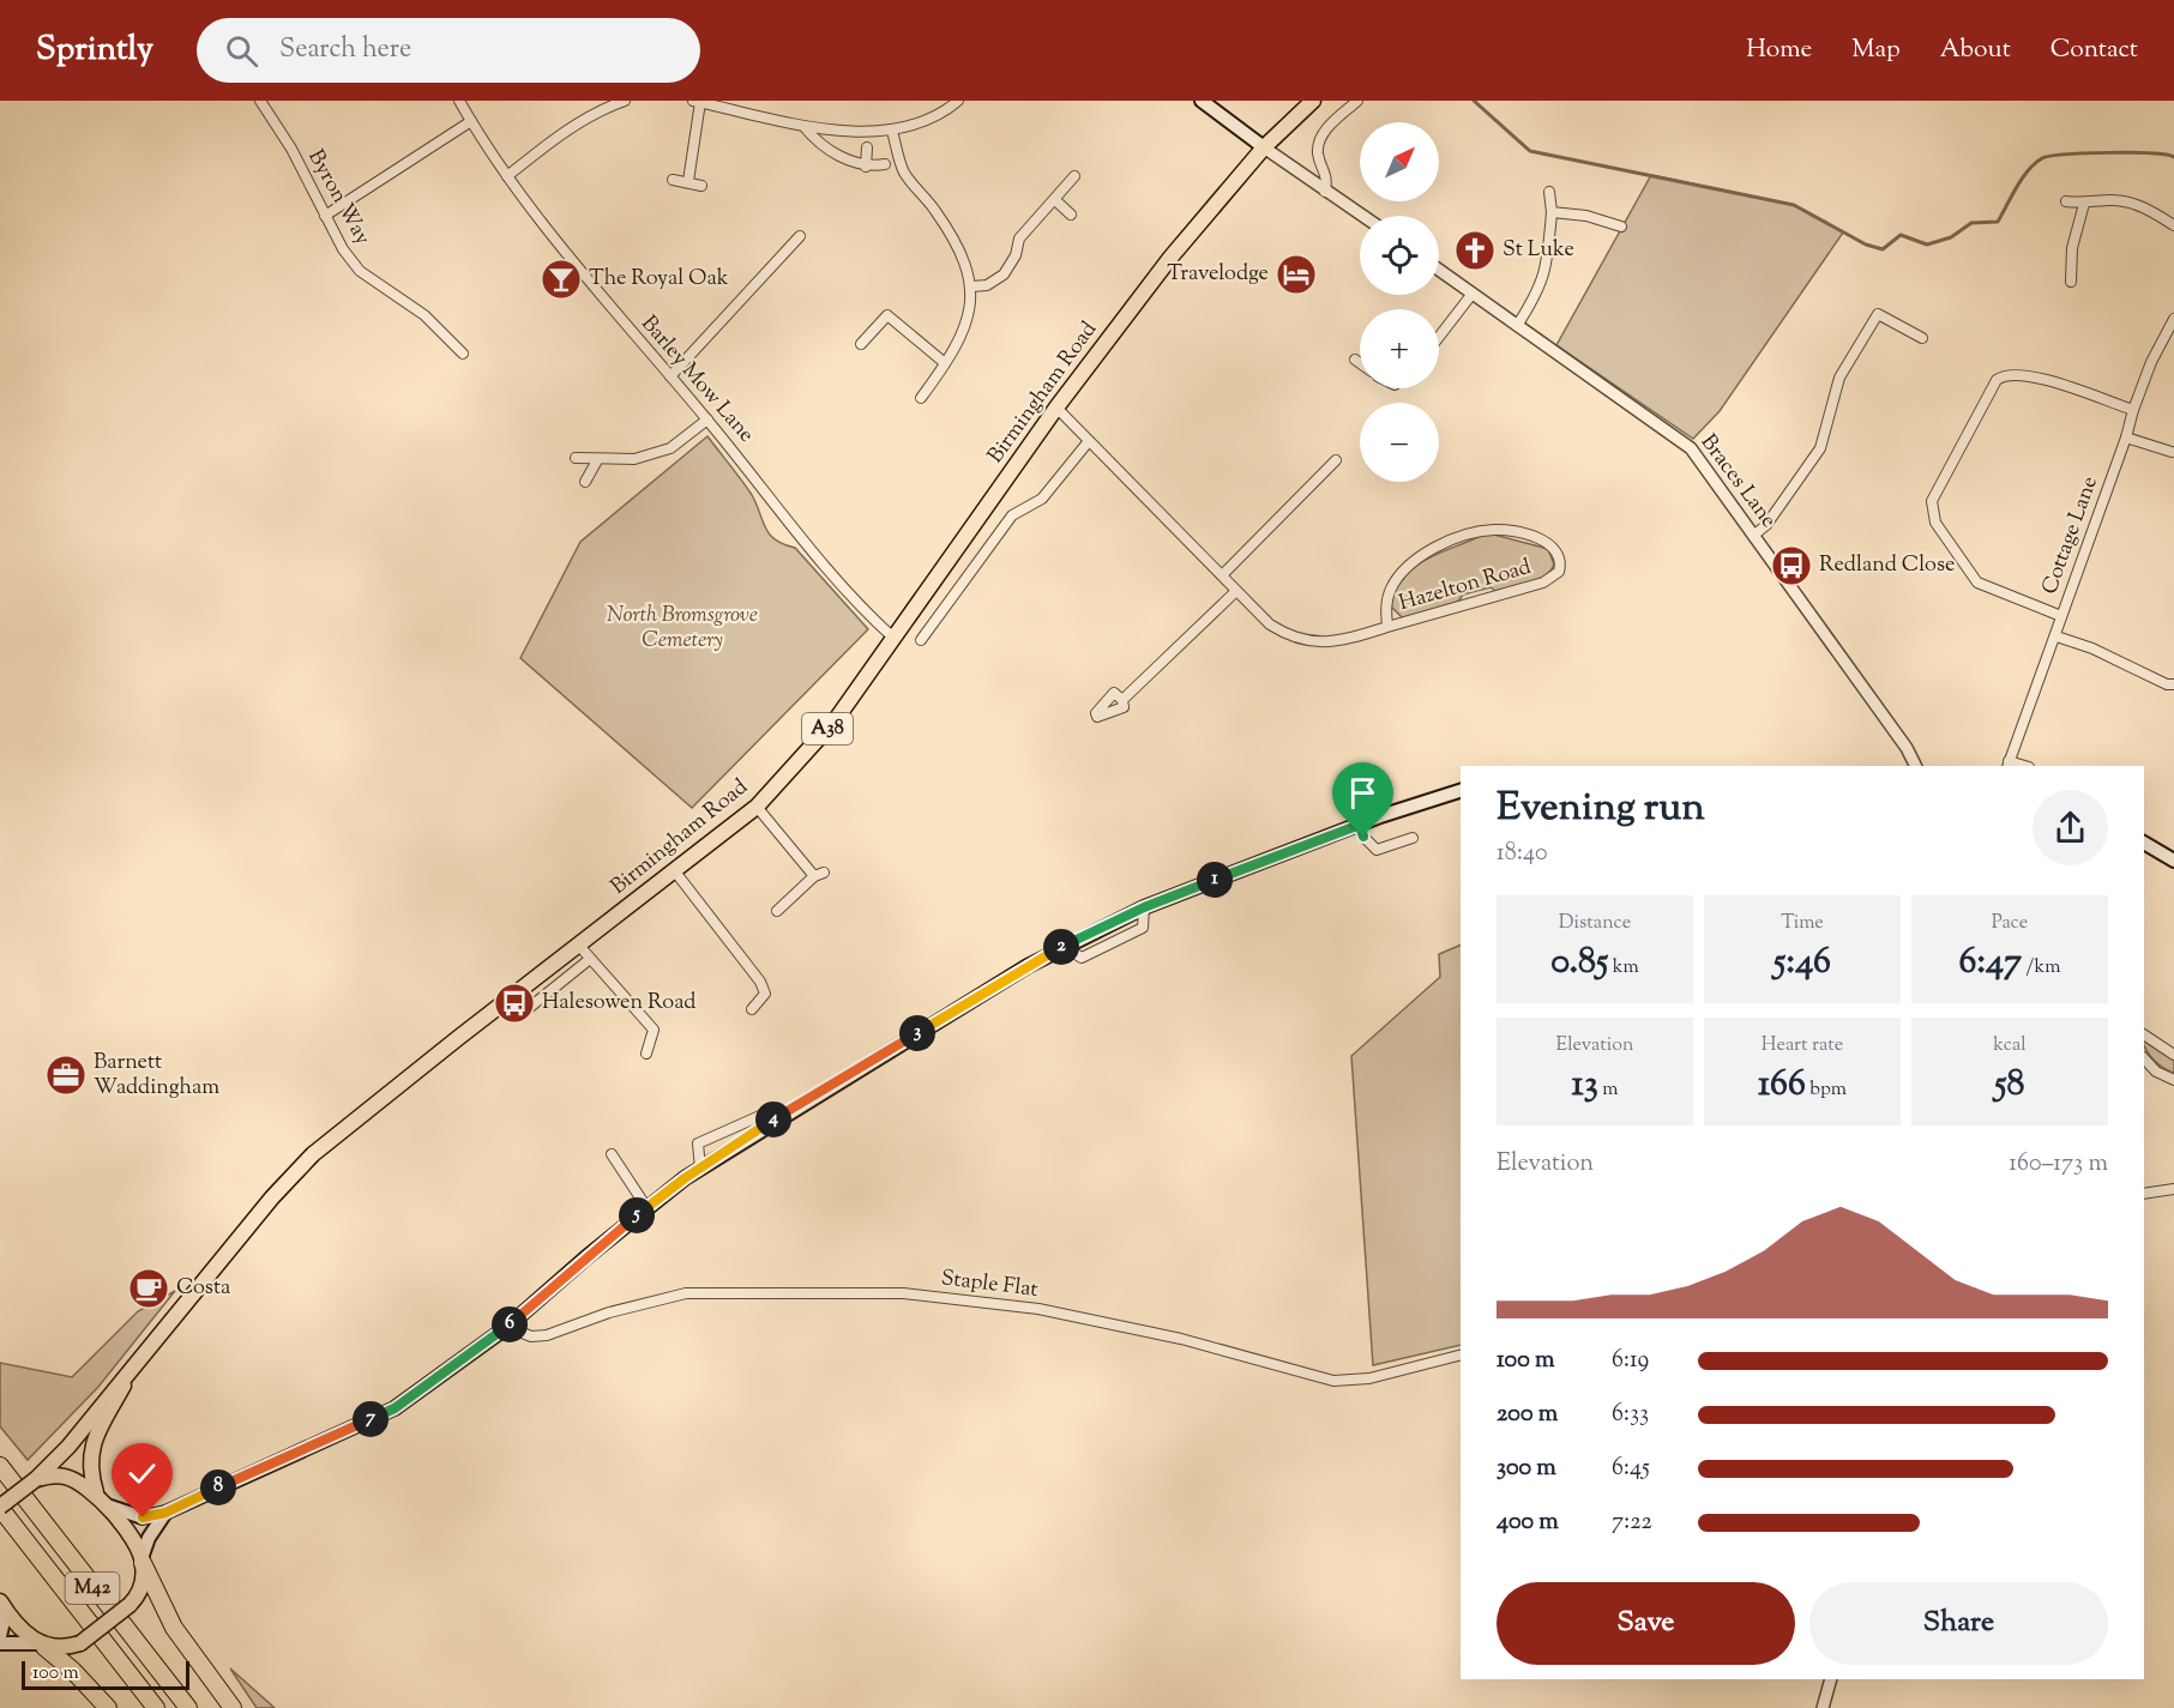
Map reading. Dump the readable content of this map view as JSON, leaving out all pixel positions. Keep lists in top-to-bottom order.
{
  "streets": {
    "highway": ["Birmingham Road", "A38", "M42"],
    "street": [
      "Byron Way",
      "Barley Mow Lane",
      "Braces Lane",
      "Cottage Lane",
      "Hazelton Road",
      "Staple Flat"
    ]
  },
  "crossings": [
    ["Barley Mow Lane", "Birmingham Road"],
    ["Birmingham Road", "Hazelton Road"],
    ["Birmingham Road", "M42"]
  ],
  "parks": ["North Bromsgrove Cemetery"],
  "places": {
    "church": ["St Luke"],
    "hotel": ["Travelodge"],
    "bar": ["The Royal Oak"],
    "bus stop": ["Redland Close", "Halesowen Road"],
    "office": ["Barnett Waddingham"],
    "cafe": ["Costa"]
  },
  "scale_bar": "100 m",
  "north": "top right",
  "page": {
    "header": "Sprintly",
    "search": "Search here",
    "nav": [
      "Home",
      "Map",
      "About",
      "Contact"
    ],
    "map_buttons": ["+", "−"],
    "heading": ["Evening run", "18:40"],
    "pins": [
      "1",
      "2",
      "3",
      "4",
      "5",
      "6",
      "7",
      "8"
    ],
    "stats": [
      ["Distance", "0.85 km"],
      ["Time", "5:46"],
      ["Pace", "6:47 /km"],
      ["Elevation", "13 m"],
      ["Heart rate", "166 bpm"],
      ["kcal", "58"]
    ],
    "chart": ["Elevation", "160–173 m"],
    "list": [
      {
        "name": "100 m",
        "note": "6:19"
      },
      {
        "name": "200 m",
        "note": "6:33"
      },
      {
        "name": "300 m",
        "note": "6:45"
      },
      {
        "name": "400 m",
        "note": "7:22"
      }
    ],
    "buttons": ["Save", "Share"],
    "scale": "100 m"
  }
}
